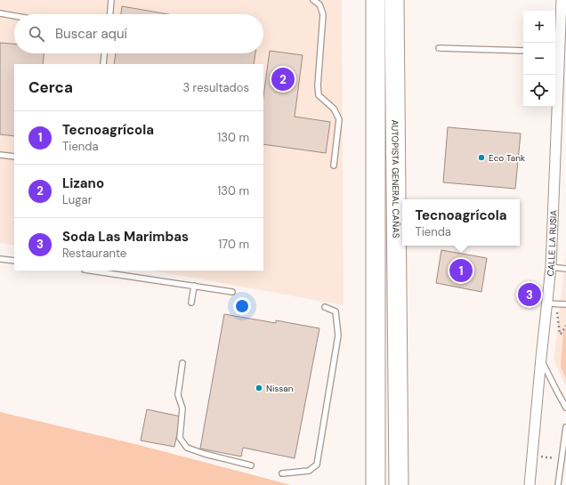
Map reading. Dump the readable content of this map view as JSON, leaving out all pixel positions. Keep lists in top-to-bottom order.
{
  "streets": {
    "highway": ["AUTOPISTA GENERAL CAÑAS"],
    "street": ["CALLE LA RUSIA"]
  },
  "places": ["Eco Tank", "Nissan"],
  "page": {
    "map_buttons": ["+", "−"],
    "search": "Buscar aquí",
    "heading": ["Cerca", "3 resultados"],
    "pins": ["2", "1", "3"],
    "list": [
      {
        "mark": "1",
        "name": "Tecnoagrícola",
        "note": "Tienda",
        "value": "130 m"
      },
      {
        "mark": "2",
        "name": "Lizano",
        "note": "Lugar",
        "value": "130 m"
      },
      {
        "mark": "3",
        "name": "Soda Las Marimbas",
        "note": "Restaurante",
        "value": "170 m"
      }
    ],
    "popup": ["Tecnoagrícola", "Tienda"]
  }
}
